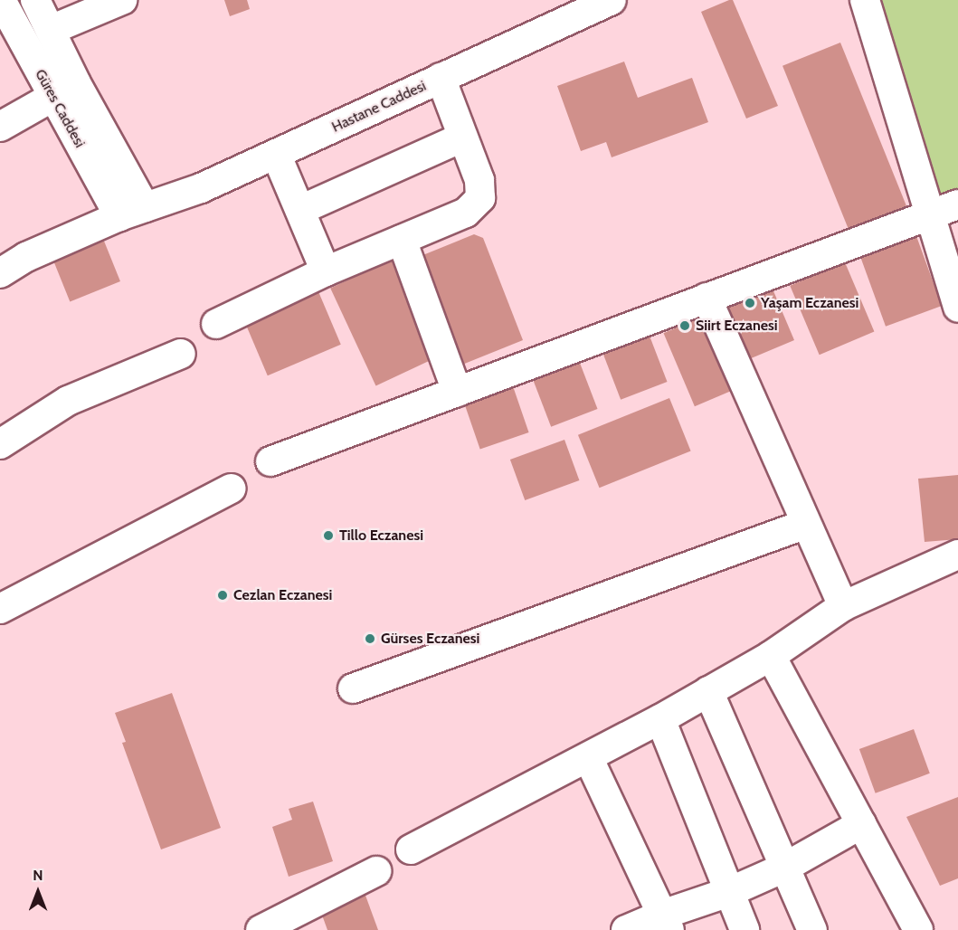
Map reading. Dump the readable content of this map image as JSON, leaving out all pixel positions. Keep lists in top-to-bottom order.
{
  "streets": {
    "street": ["Hastane Caddesi", "Güres Caddesi"]
  },
  "places": [
    "Yaşam Eczanesi",
    "Siirt Eczanesi",
    "Tillo Eczanesi",
    "Cezlan Eczanesi",
    "Gürses Eczanesi"
  ],
  "north": "top"
}
